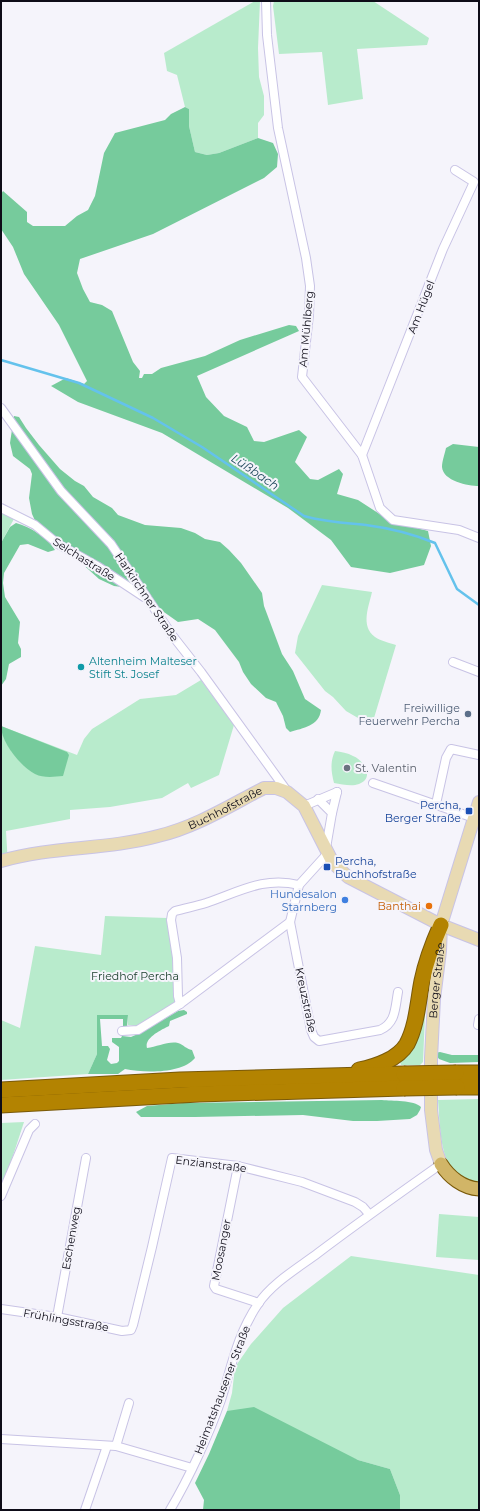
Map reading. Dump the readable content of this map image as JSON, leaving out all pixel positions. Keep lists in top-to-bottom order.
{
  "streets": {
    "main road": ["Buchhofstraße", "Berger Straße"],
    "street": [
      "Am Hügel",
      "Am Mühlberg",
      "Selchastraße",
      "Harkirchner Straße",
      "Kreuzstraße",
      "Enzianstraße",
      "Eschenweg",
      "Moosanger",
      "Frühlingsstraße",
      "Heimatshausener Straße"
    ]
  },
  "crossings": [
    ["Am Hügel", "Am Mühlberg"],
    ["Selchastraße", "Harkirchner Straße"],
    ["Harkirchner Straße", "Buchhofstraße"],
    ["Buchhofstraße", "Berger Straße"],
    ["Buchhofstraße", "Kreuzstraße"],
    ["Berger Straße", "Heimatshausener Straße"],
    ["Enzianstraße", "Moosanger"],
    ["Enzianstraße", "Frühlingsstraße"],
    ["Enzianstraße", "Heimatshausener Straße"],
    ["Eschenweg", "Frühlingsstraße"],
    ["Moosanger", "Heimatshausener Straße"]
  ],
  "water": ["Lüßbach"],
  "parks": ["Friedhof Percha"],
  "places": {
    "other": [
      "Altenheim Malteser Stift St. Josef",
      "Freiwillige Feuerwehr Percha",
      "St. Valentin",
      "Hundesalon Starnberg",
      "Banthai"
    ],
    "transit": ["Percha, Berger Straße", "Percha, Buchhofstraße"]
  }
}
